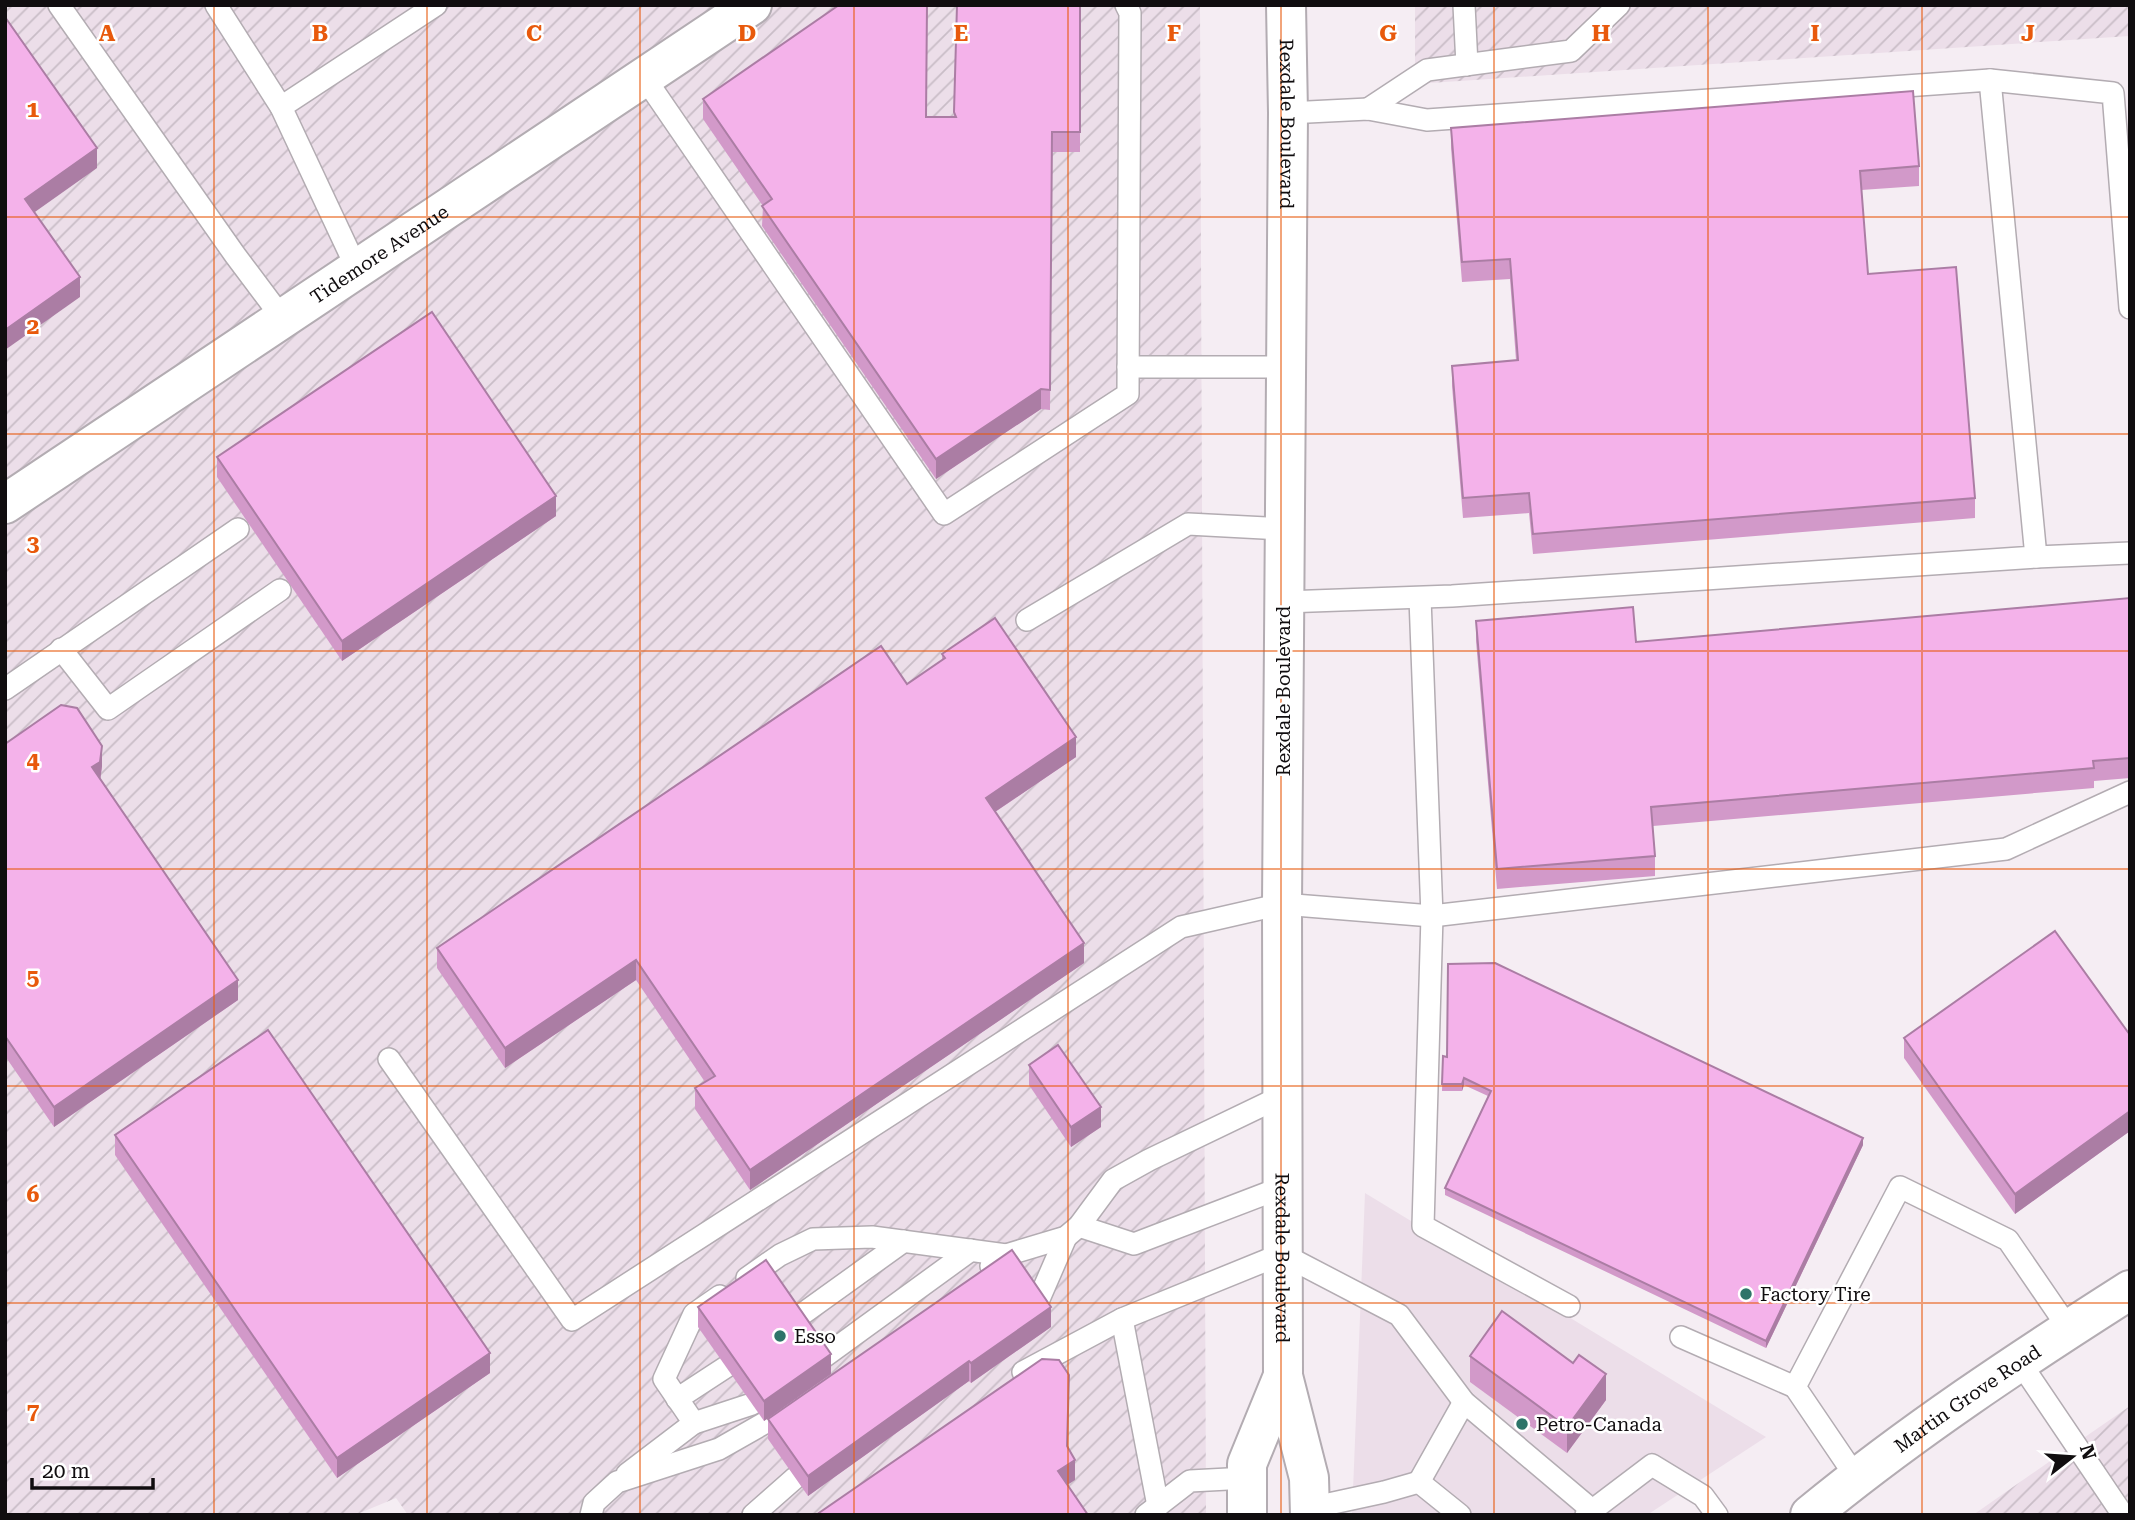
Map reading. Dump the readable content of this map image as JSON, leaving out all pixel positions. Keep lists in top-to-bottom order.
{
  "streets": {
    "main road": ["Rexdale Boulevard", "Tidemore Avenue", "Martin Grove Road"]
  },
  "places": ["Factory Tire", "Esso", "Petro-Canada"],
  "scale_bar": "20 m",
  "north": "right",
  "grid": {
    "columns": [
      "A",
      "B",
      "C",
      "D",
      "E",
      "F",
      "G",
      "H",
      "I",
      "J"
    ],
    "rows": [
      "1",
      "2",
      "3",
      "4",
      "5",
      "6",
      "7"
    ]
  }
}
